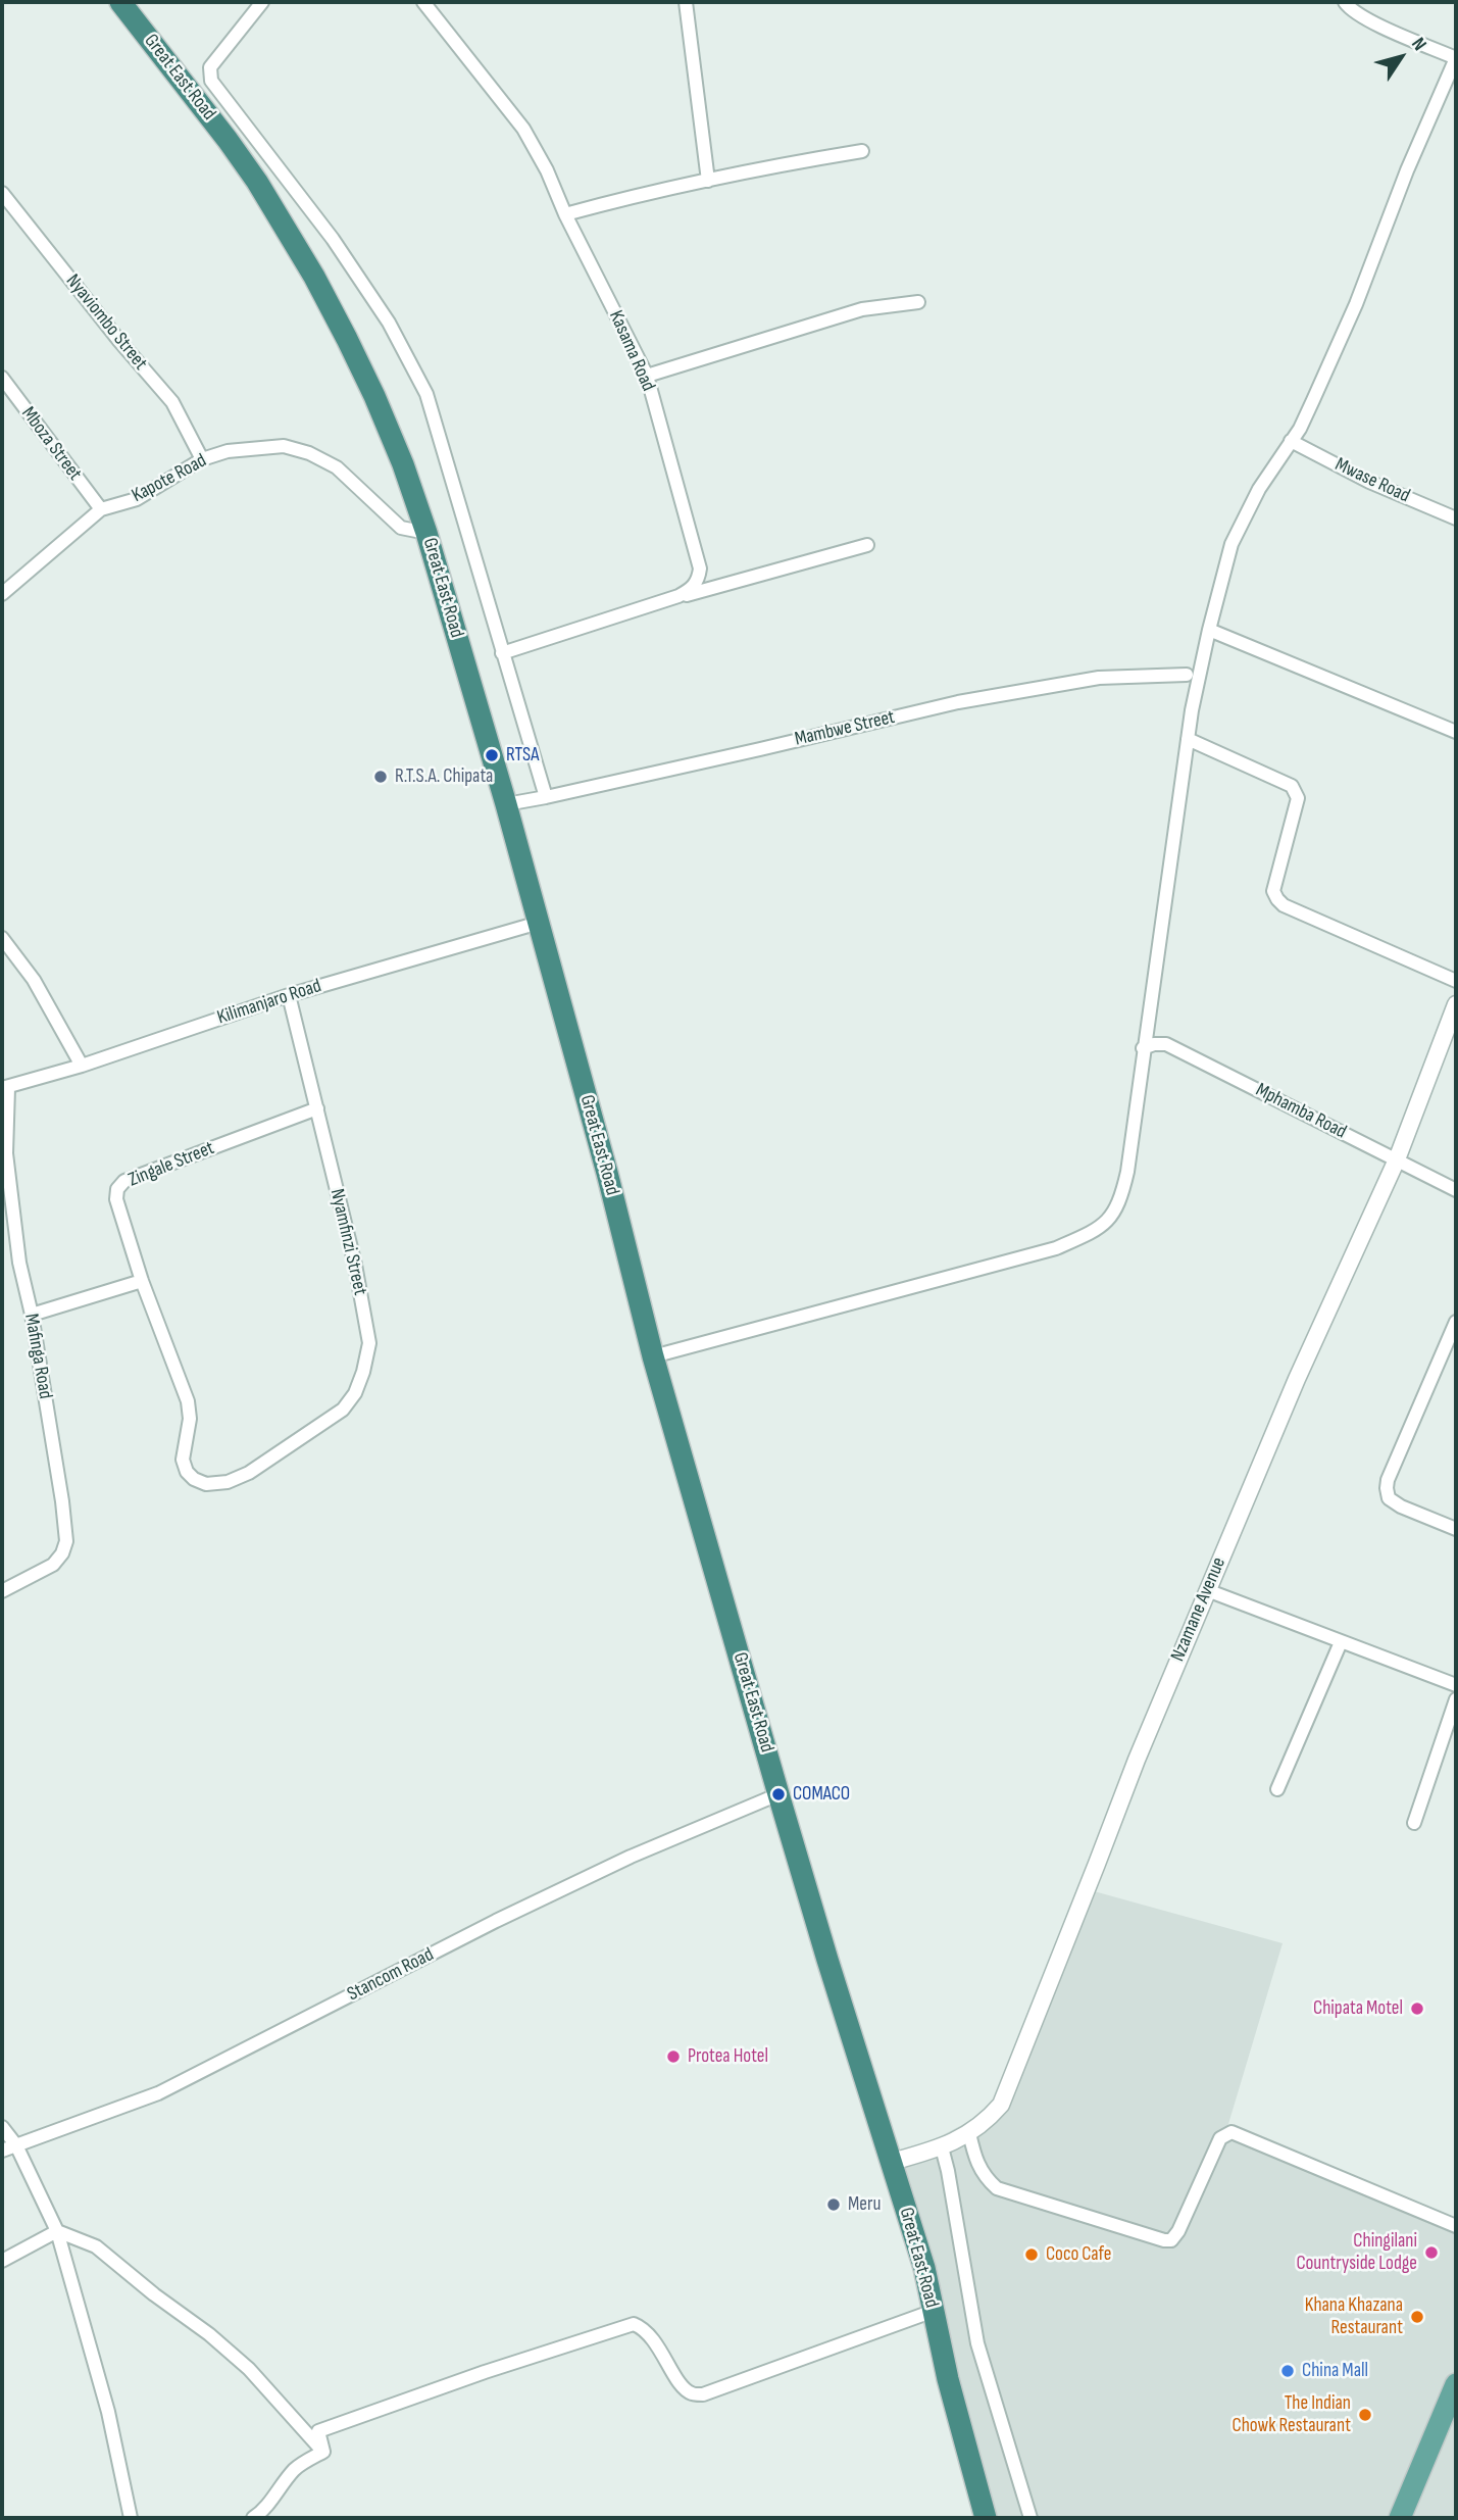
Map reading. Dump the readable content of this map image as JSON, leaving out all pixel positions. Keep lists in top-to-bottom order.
{
  "streets": {
    "highway": ["Great East Road"],
    "street": [
      "Nyaviombo Street",
      "Kasama Road",
      "Mboza Street",
      "Kapote Road",
      "Mwase Road",
      "Mambwe Street",
      "Kilimanjaro Road",
      "Mphamba Road",
      "Zingale Street",
      "Nyamfinzi Street",
      "Mafinga Road",
      "Nzamane Avenue",
      "Stancom Road"
    ]
  },
  "crossings": [
    ["Great East Road", "Kapote Road"],
    ["Great East Road", "Mambwe Street"],
    ["Great East Road", "Kilimanjaro Road"],
    ["Great East Road", "Nzamane Avenue"],
    ["Great East Road", "Stancom Road"],
    ["Nyaviombo Street", "Kapote Road"],
    ["Mboza Street", "Kapote Road"],
    ["Kilimanjaro Road", "Nyamfinzi Street"],
    ["Kilimanjaro Road", "Mafinga Road"],
    ["Mphamba Road", "Nzamane Avenue"],
    ["Zingale Street", "Nyamfinzi Street"]
  ],
  "places": [
    "RTSA",
    "R.T.S.A. Chipata",
    "COMACO",
    "Chipata Motel",
    "Protea Hotel",
    "Meru",
    "Chingilani Countryside Lodge",
    "Coco Cafe",
    "Khana Khazana Restaurant",
    "China Mall",
    "The Indian Chowk Restaurant"
  ],
  "north": "top right"
}
